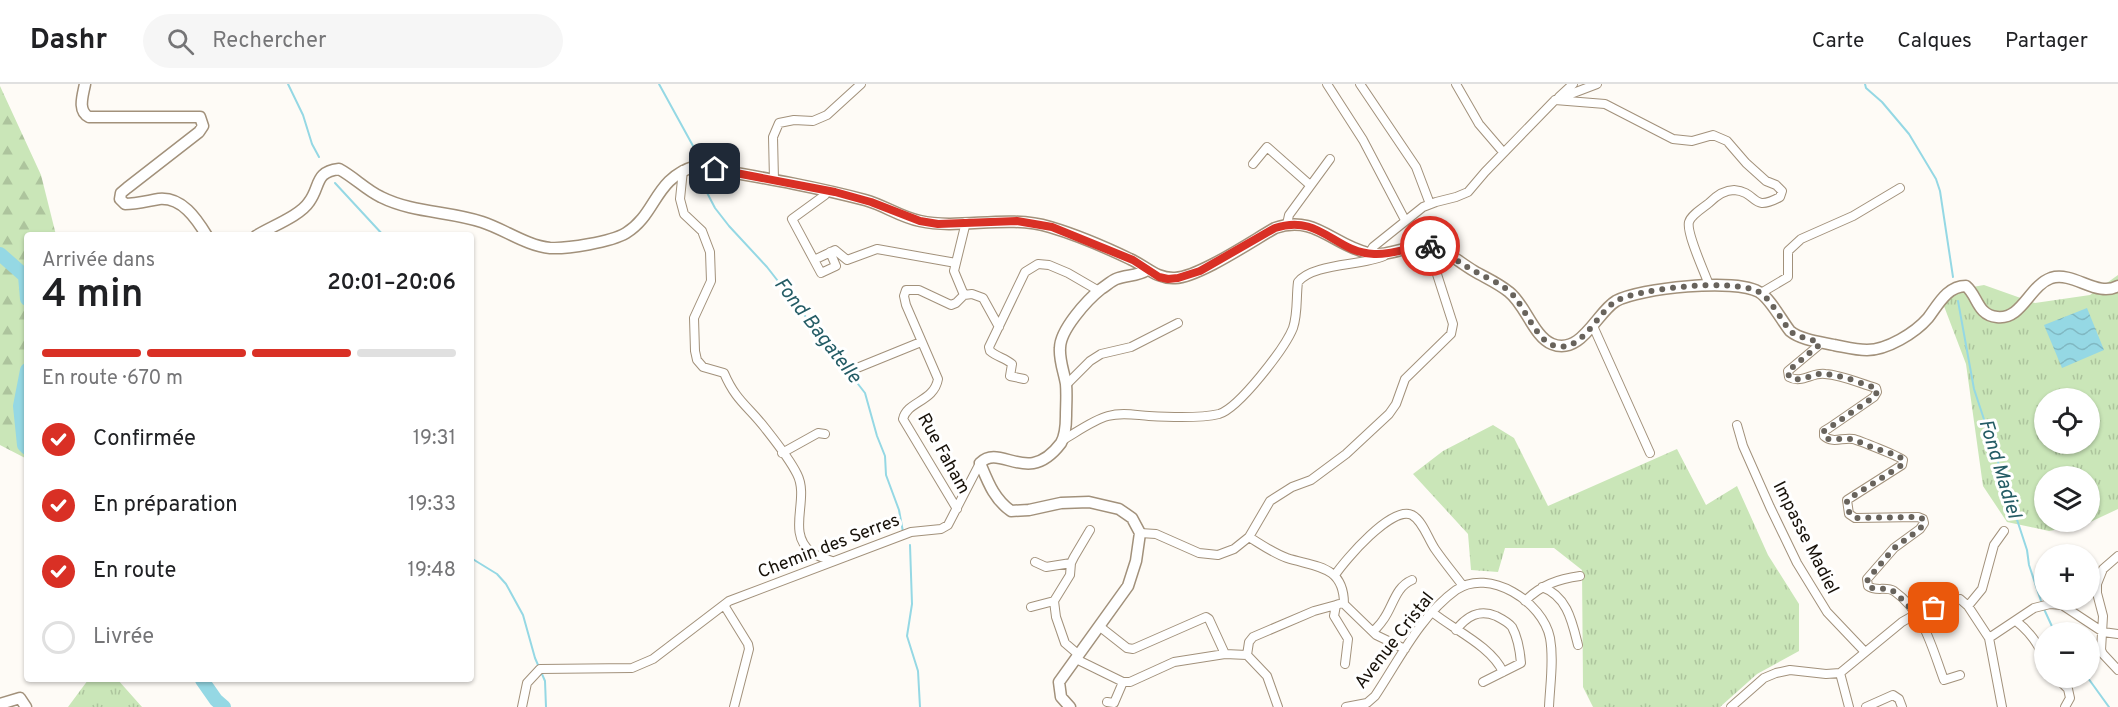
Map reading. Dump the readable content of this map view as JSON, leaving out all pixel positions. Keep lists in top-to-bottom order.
{
  "streets": {
    "street": [
      "Rue Faham",
      "Impasse Madiel",
      "Chemin des Serres",
      "Avenue Cristal"
    ]
  },
  "crossings": [
    ["Rue Faham", "Chemin des Serres"]
  ],
  "water": ["Fond Bagatelle", "Fond Madiel"],
  "page": {
    "header": "Dashr",
    "search": "Rechercher",
    "nav": ["Carte", "Calques", "Partager"],
    "heading": ["4 min", "Arrivée dans", "20:01–20:06"],
    "bar": "En route · 670 m",
    "map_buttons": ["+", "−"],
    "list": [
      ["Confirmée", "19:31"],
      ["En préparation", "19:33"],
      ["En route", "19:48"],
      "Livrée"
    ]
  }
}
